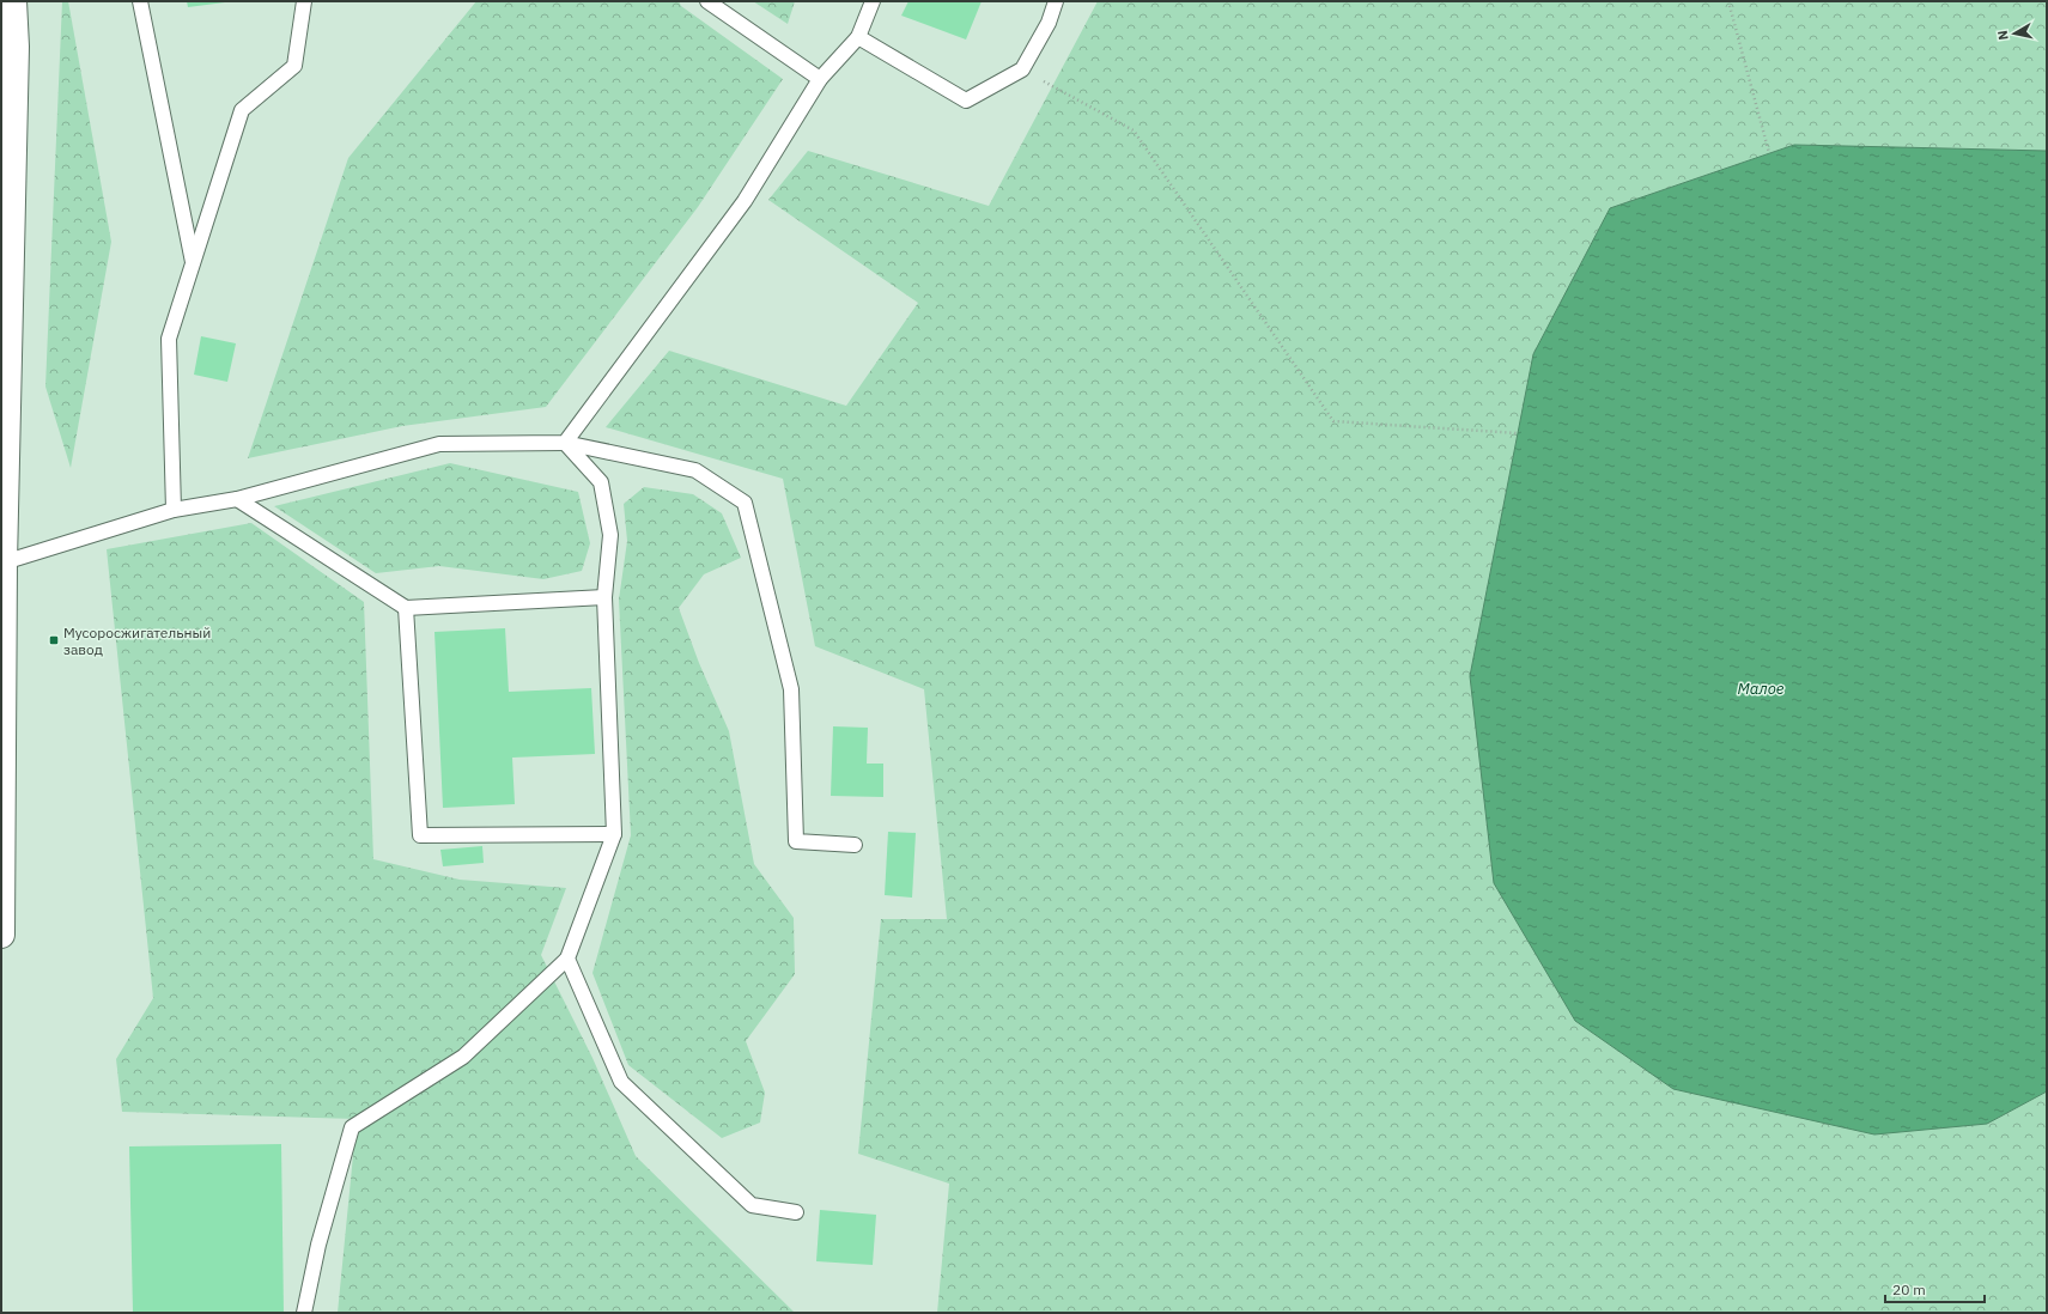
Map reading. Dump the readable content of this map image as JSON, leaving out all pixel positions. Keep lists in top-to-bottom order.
{
  "water": ["Малое"],
  "places": {
    "transit": ["Мусоросжигательный завод"]
  },
  "scale_bar": "20 m",
  "north": "left"
}
